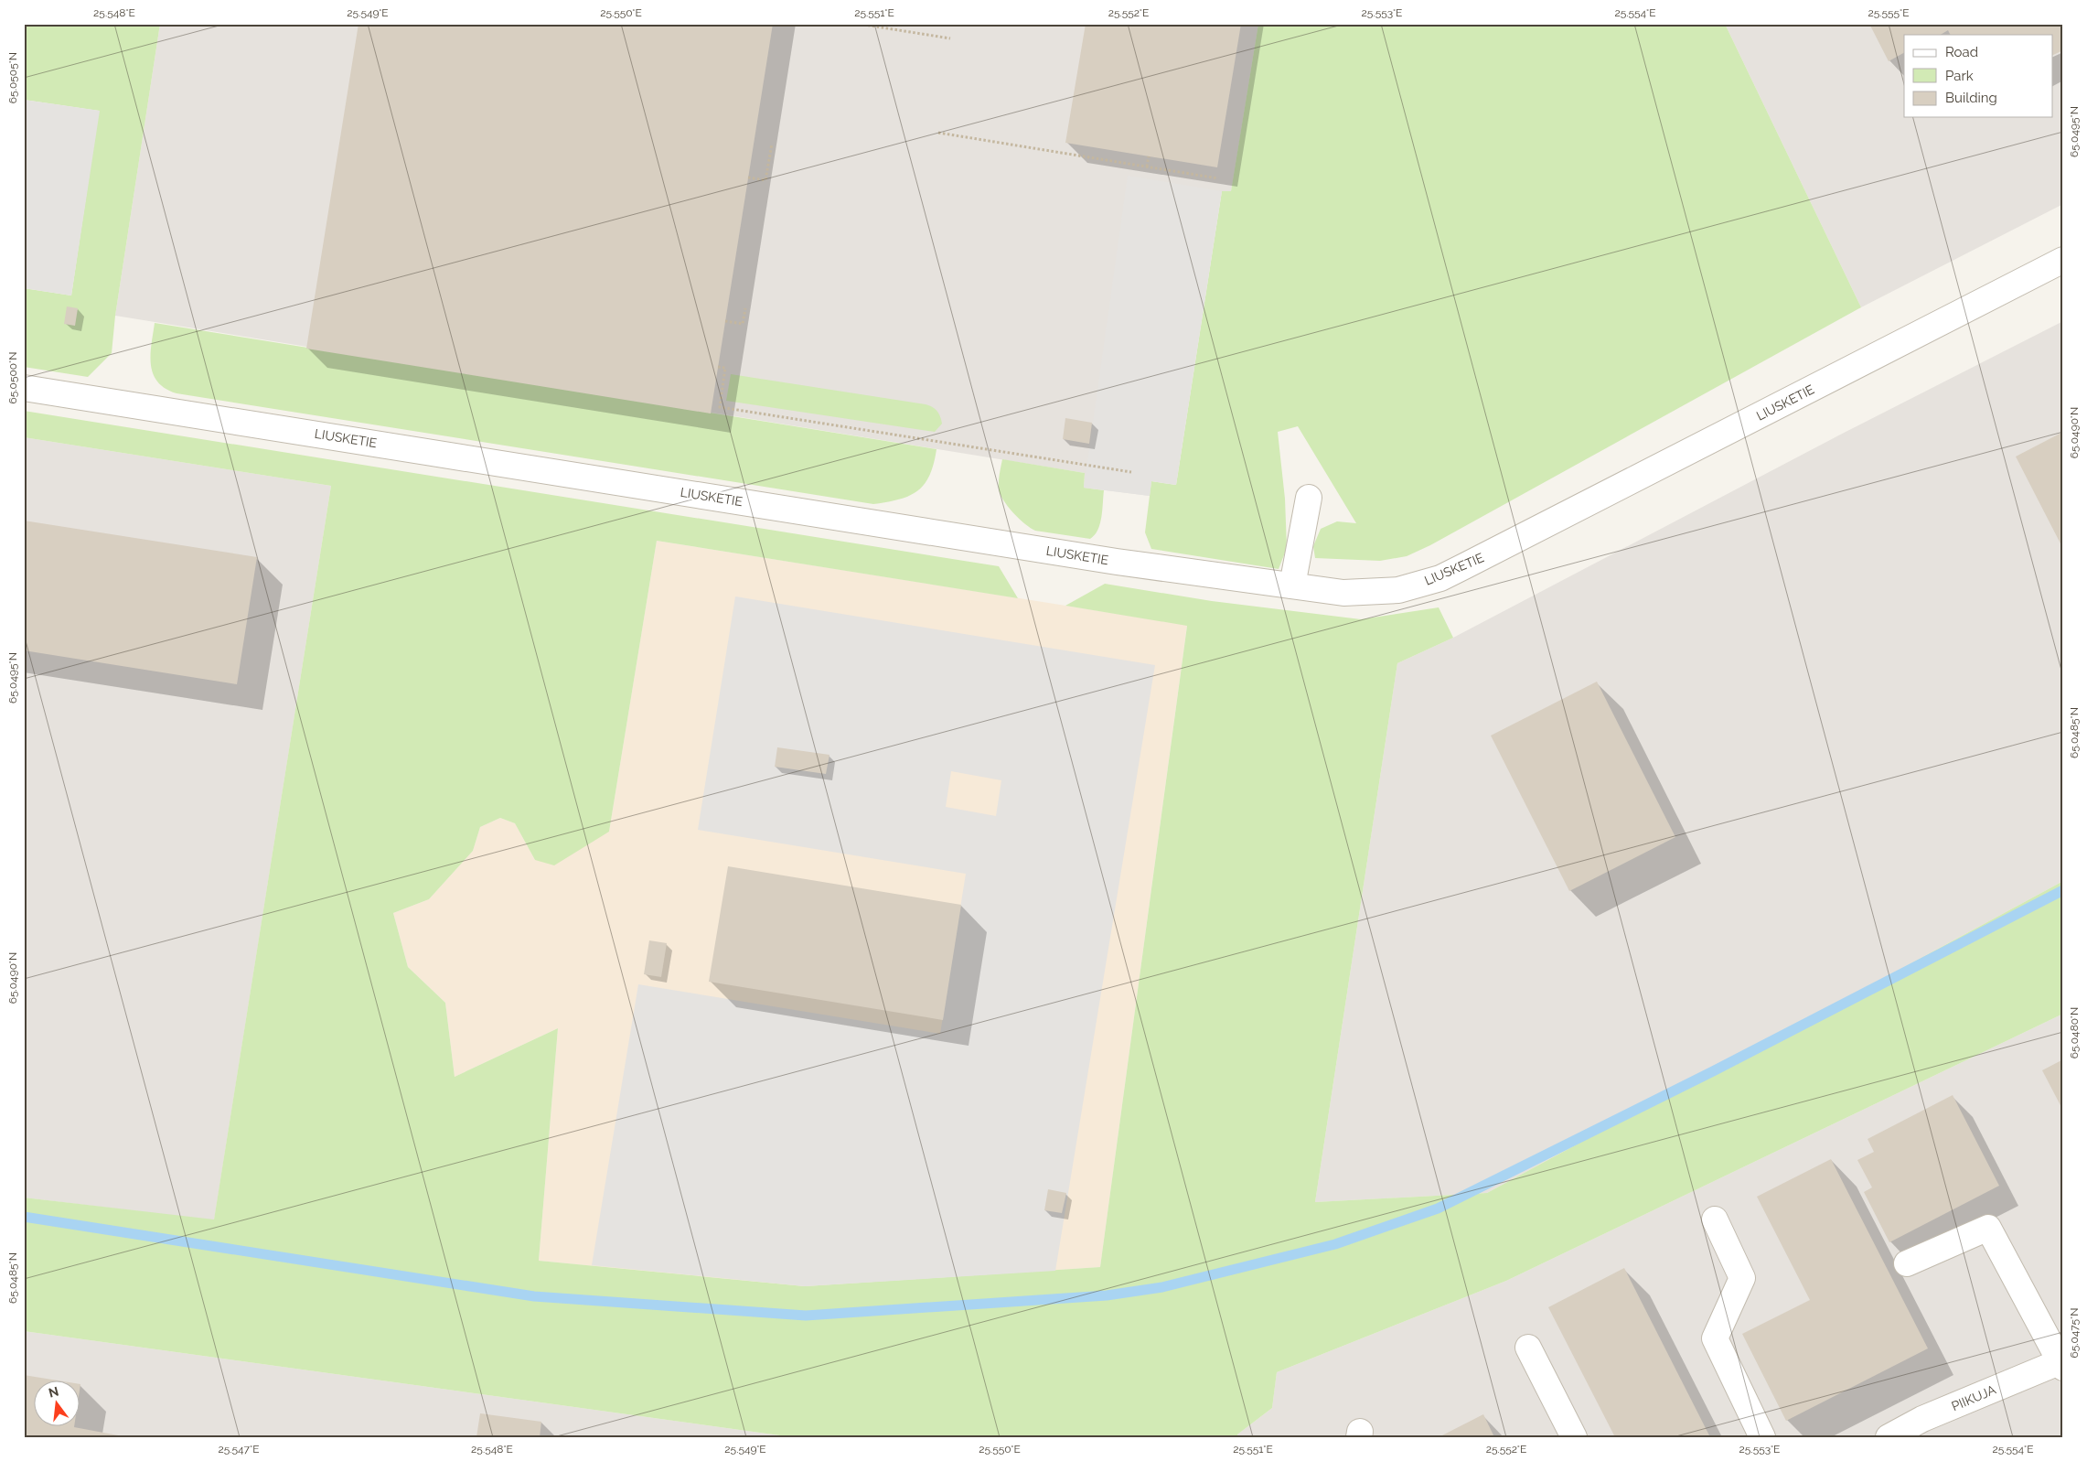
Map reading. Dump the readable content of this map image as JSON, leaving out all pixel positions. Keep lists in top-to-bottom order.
{
  "streets": {
    "street": ["LIUSKETIE", "PIIKUJA"]
  },
  "legend": ["Road", "Park", "Building"],
  "north": "top",
  "coordinates": [
    "25.548°E",
    "25.549°E",
    "25.550°E",
    "25.551°E",
    "25.552°E",
    "25.553°E",
    "25.554°E",
    "25.555°E",
    "65.0505°N",
    "65.0495°N",
    "65.0500°N",
    "65.0490°N",
    "65.0485°N",
    "65.0480°N",
    "65.0475°N",
    "25.547°E"
  ]
}
